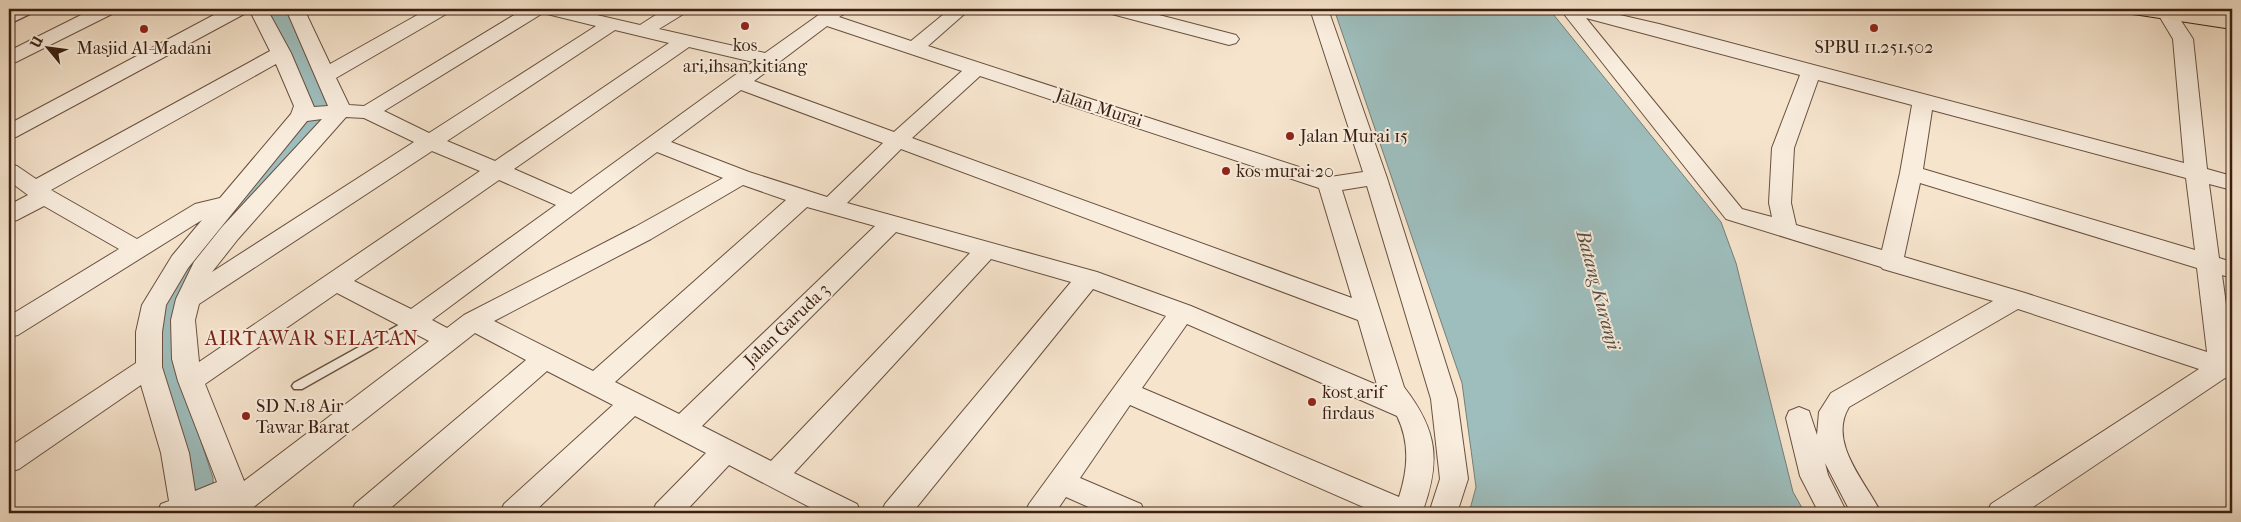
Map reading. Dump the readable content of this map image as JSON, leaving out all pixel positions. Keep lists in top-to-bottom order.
{
  "streets": {
    "street": ["Jalan Murai", "Jalan Garuda 3"]
  },
  "districts": ["AIRTAWAR SELATAN"],
  "water": ["Batang Kuranji"],
  "places": [
    "kos ari,ihsan,kitiang",
    "SPBU 11.251.502",
    "Masjid Al-Madani",
    "Jalan Murai 15",
    "kos murai 20",
    "kost arif firdaus",
    "SD N.18 Air Tawar Barat"
  ],
  "north": "top left"
}
